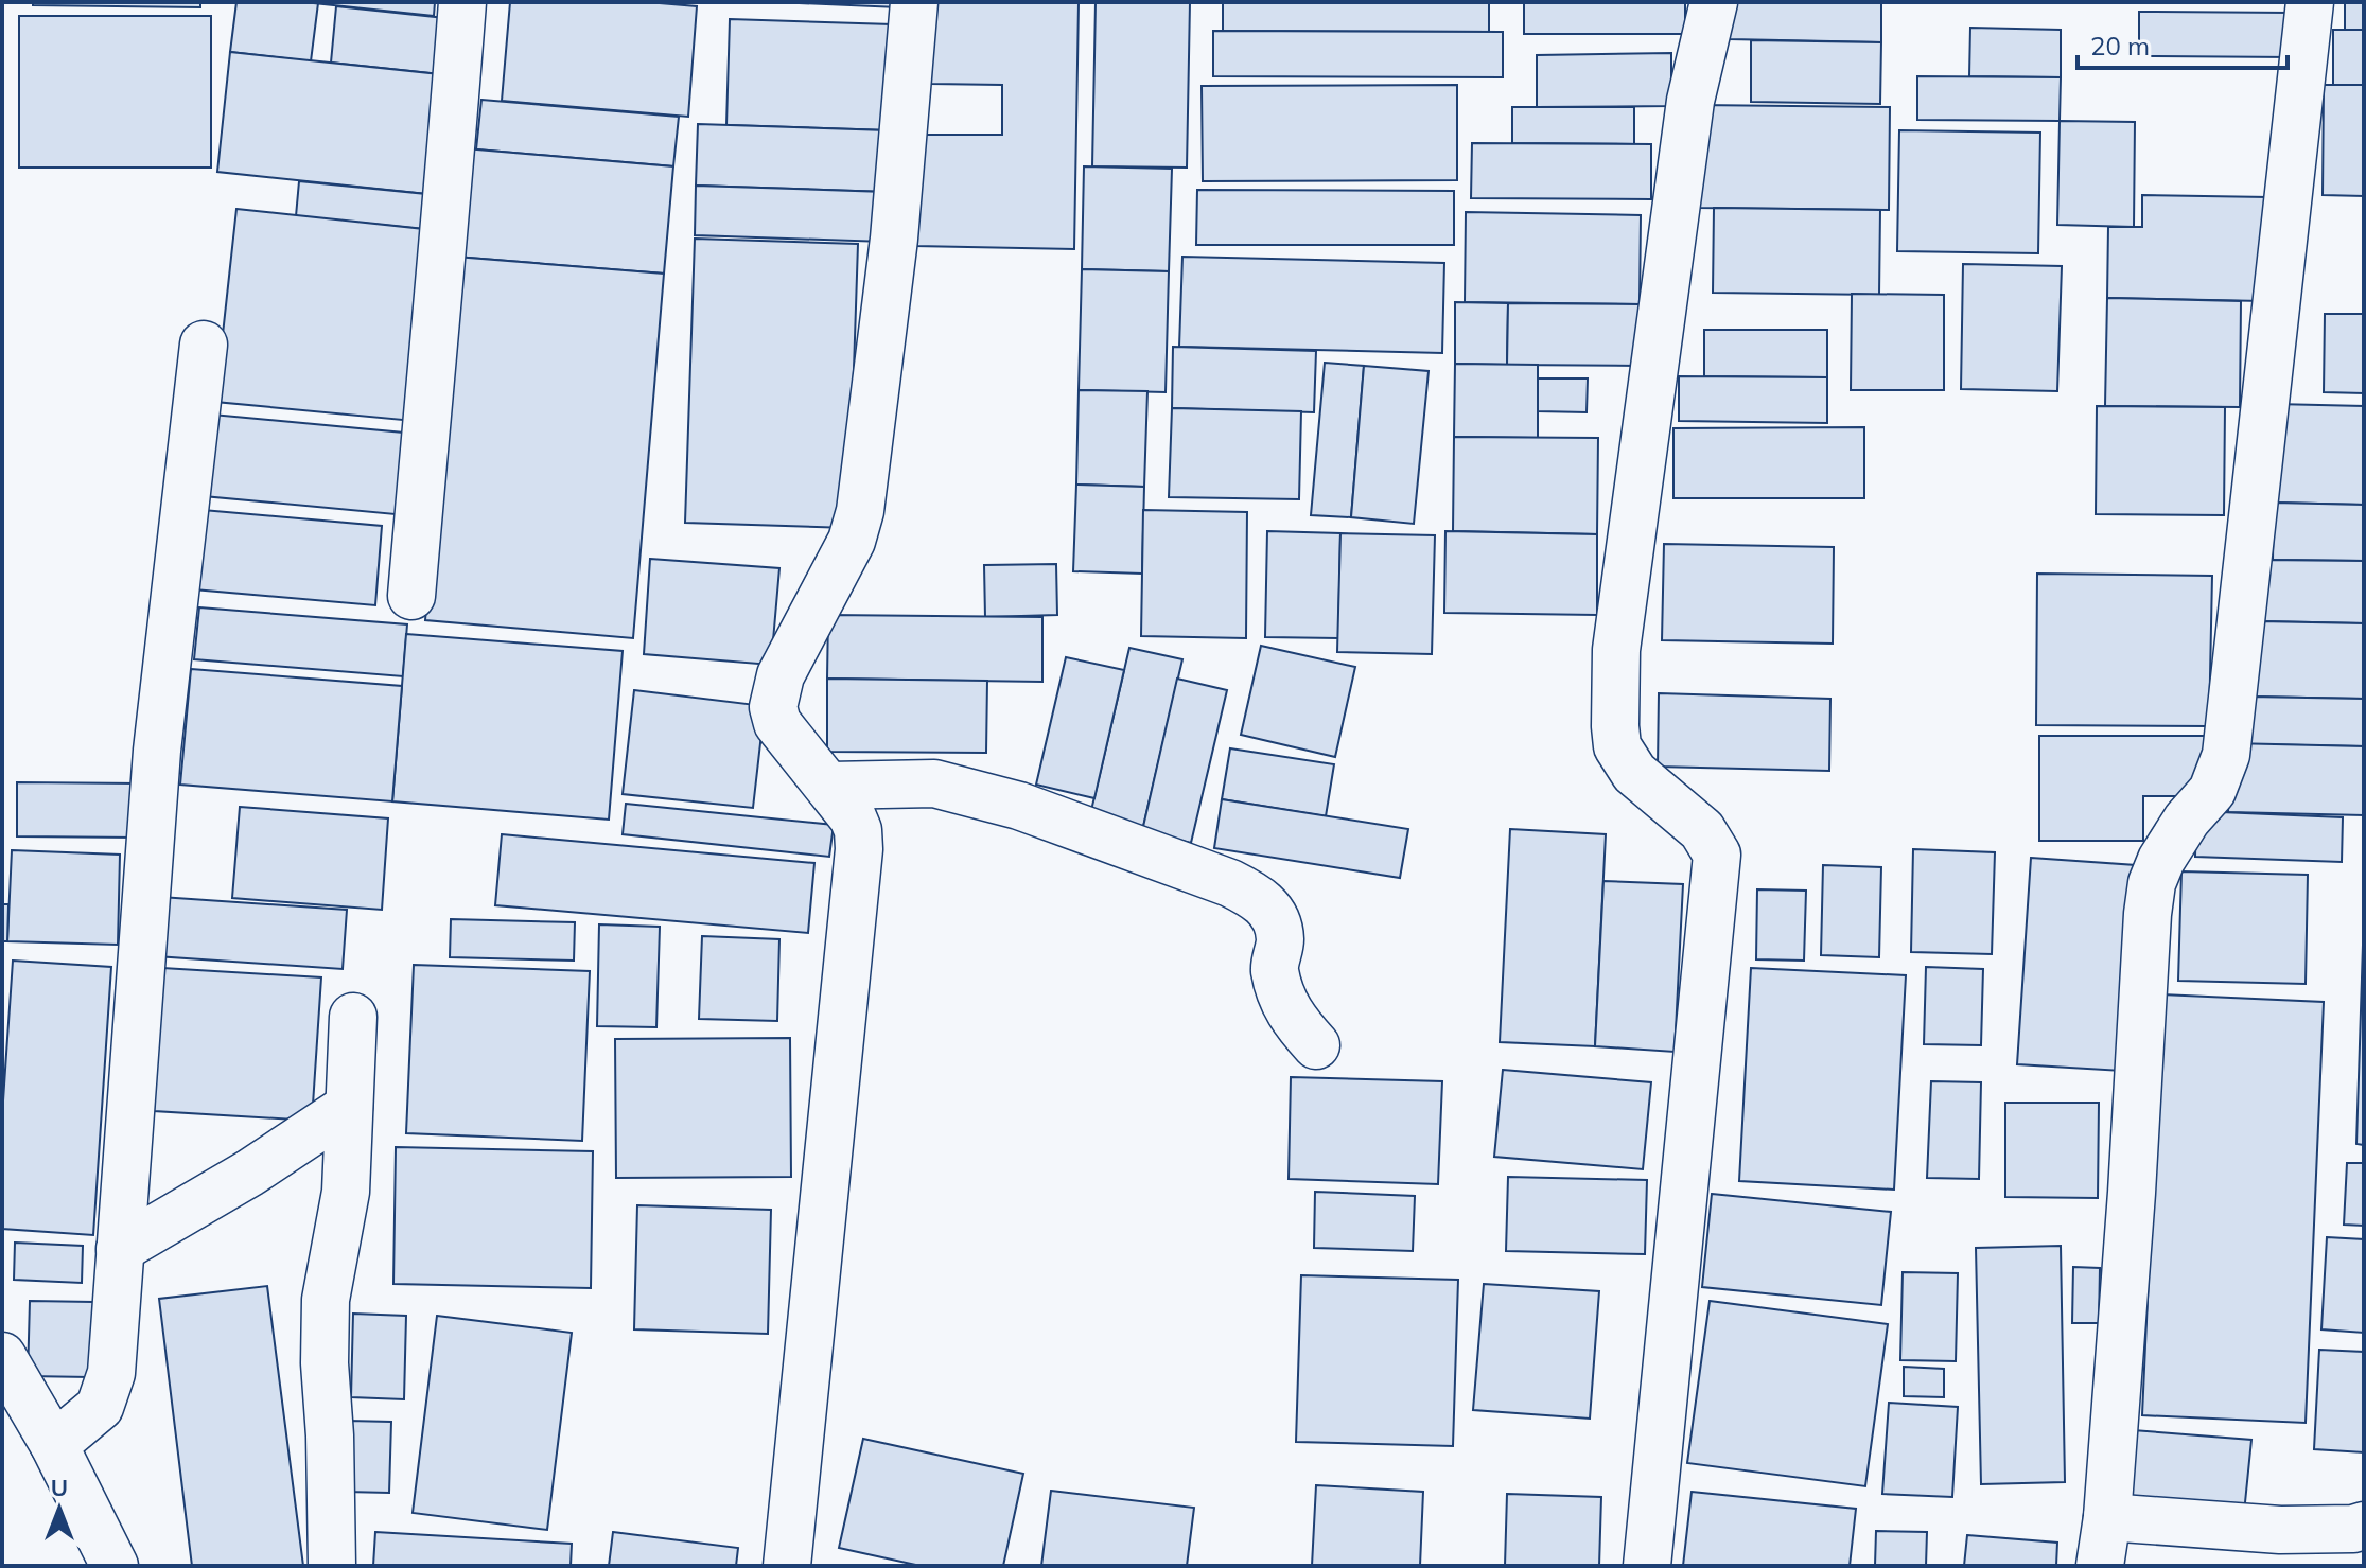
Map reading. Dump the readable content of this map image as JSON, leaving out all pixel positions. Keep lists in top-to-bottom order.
{
  "scale_bar": "20 m",
  "north": "top"
}
